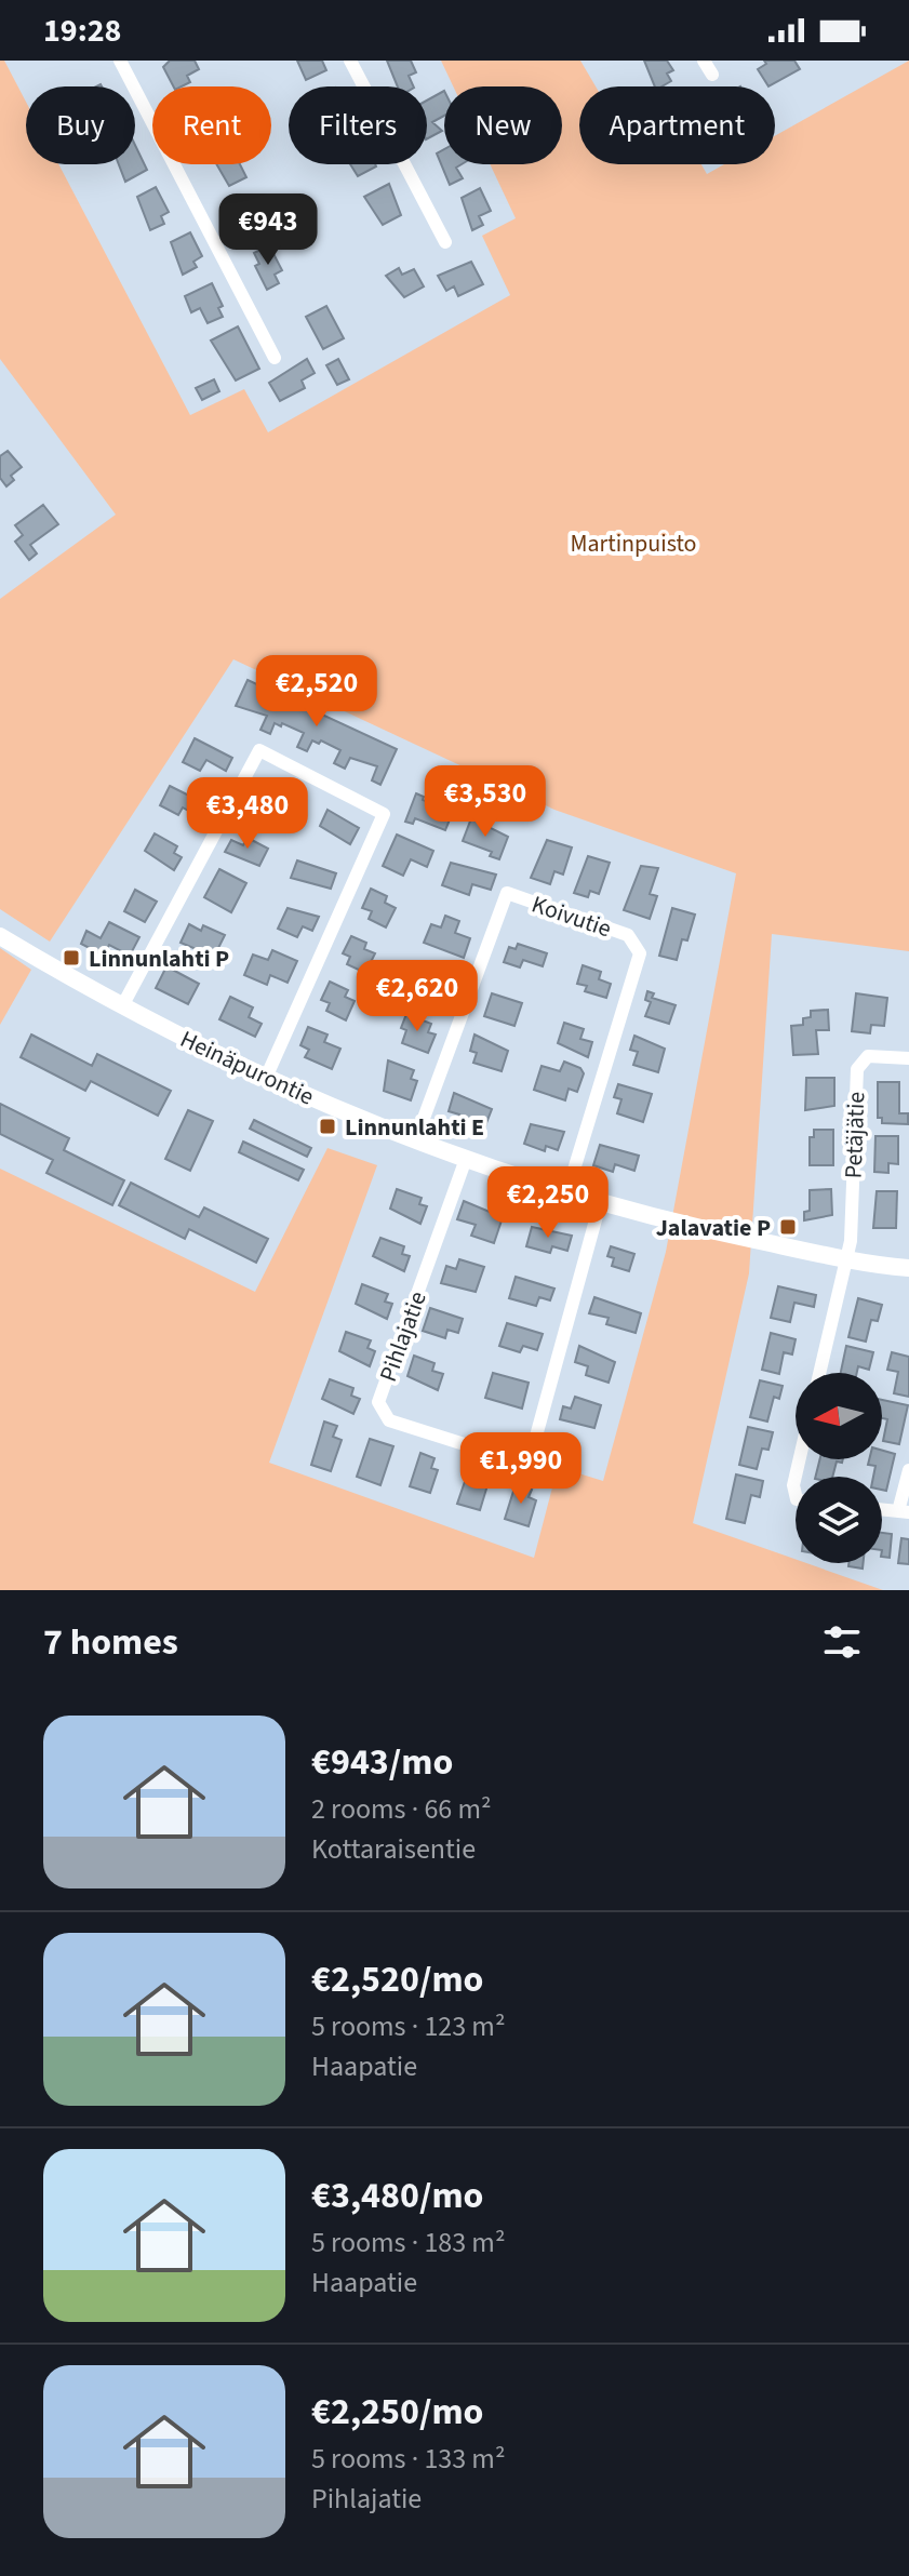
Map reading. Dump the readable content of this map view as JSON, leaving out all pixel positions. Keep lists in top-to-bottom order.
{
  "streets": {
    "street": [
      "Koivutie",
      "Heinäpurontie",
      "Petäjätie",
      "Pihlajatie"
    ]
  },
  "crossings": [
    ["Koivutie", "Heinäpurontie"],
    ["Heinäpurontie", "Petäjätie"],
    ["Heinäpurontie", "Pihlajatie"]
  ],
  "parks": ["Martinpuisto"],
  "places": {
    "transit": ["Linnunlahti P", "Linnunlahti E", "Jalavatie P"]
  },
  "north": "left",
  "page": {
    "status": "19:28",
    "chip": [
      "Buy",
      "Rent",
      "Filters",
      "New",
      "Apartment"
    ],
    "price": [
      "€943",
      "€2,520",
      "€3,530",
      "€3,480",
      "€2,620",
      "€2,250",
      "€1,990"
    ],
    "heading": "7 homes",
    "list": [
      {
        "name": "€943/mo",
        "note": "2 rooms · 66 m² · Kottaraisentie"
      },
      {
        "name": "€2,520/mo",
        "note": "5 rooms · 123 m² · Haapatie"
      },
      {
        "name": "€3,480/mo",
        "note": "5 rooms · 183 m² · Haapatie"
      },
      {
        "name": "€2,250/mo",
        "note": "5 rooms · 133 m² · Pihlajatie"
      }
    ]
  }
}
